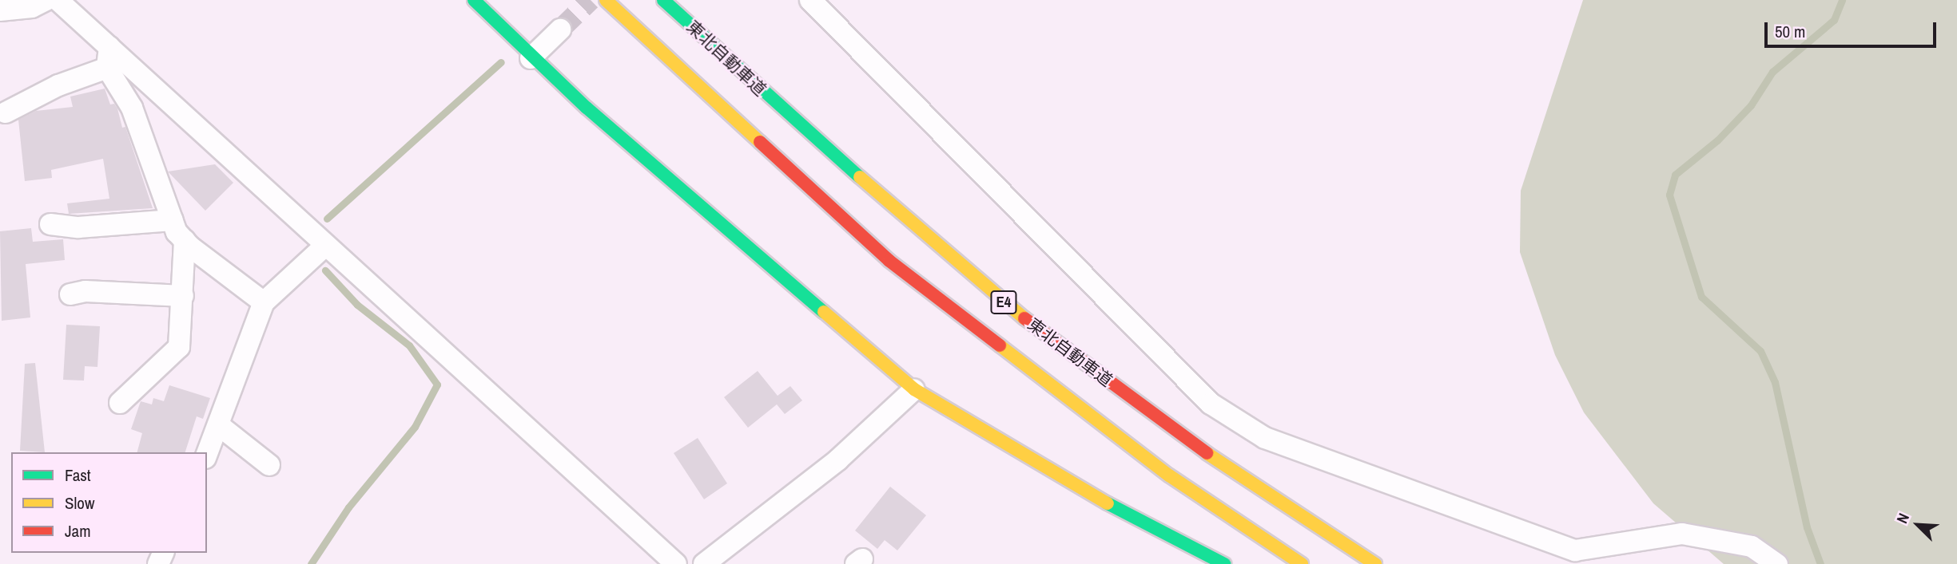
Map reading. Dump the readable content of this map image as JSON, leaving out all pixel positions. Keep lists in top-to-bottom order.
{
  "streets": {
    "main road": ["東北自動車道", "E4"]
  },
  "legend": ["Fast", "Slow", "Jam"],
  "scale_bar": "50 m",
  "north": "top left"
}
